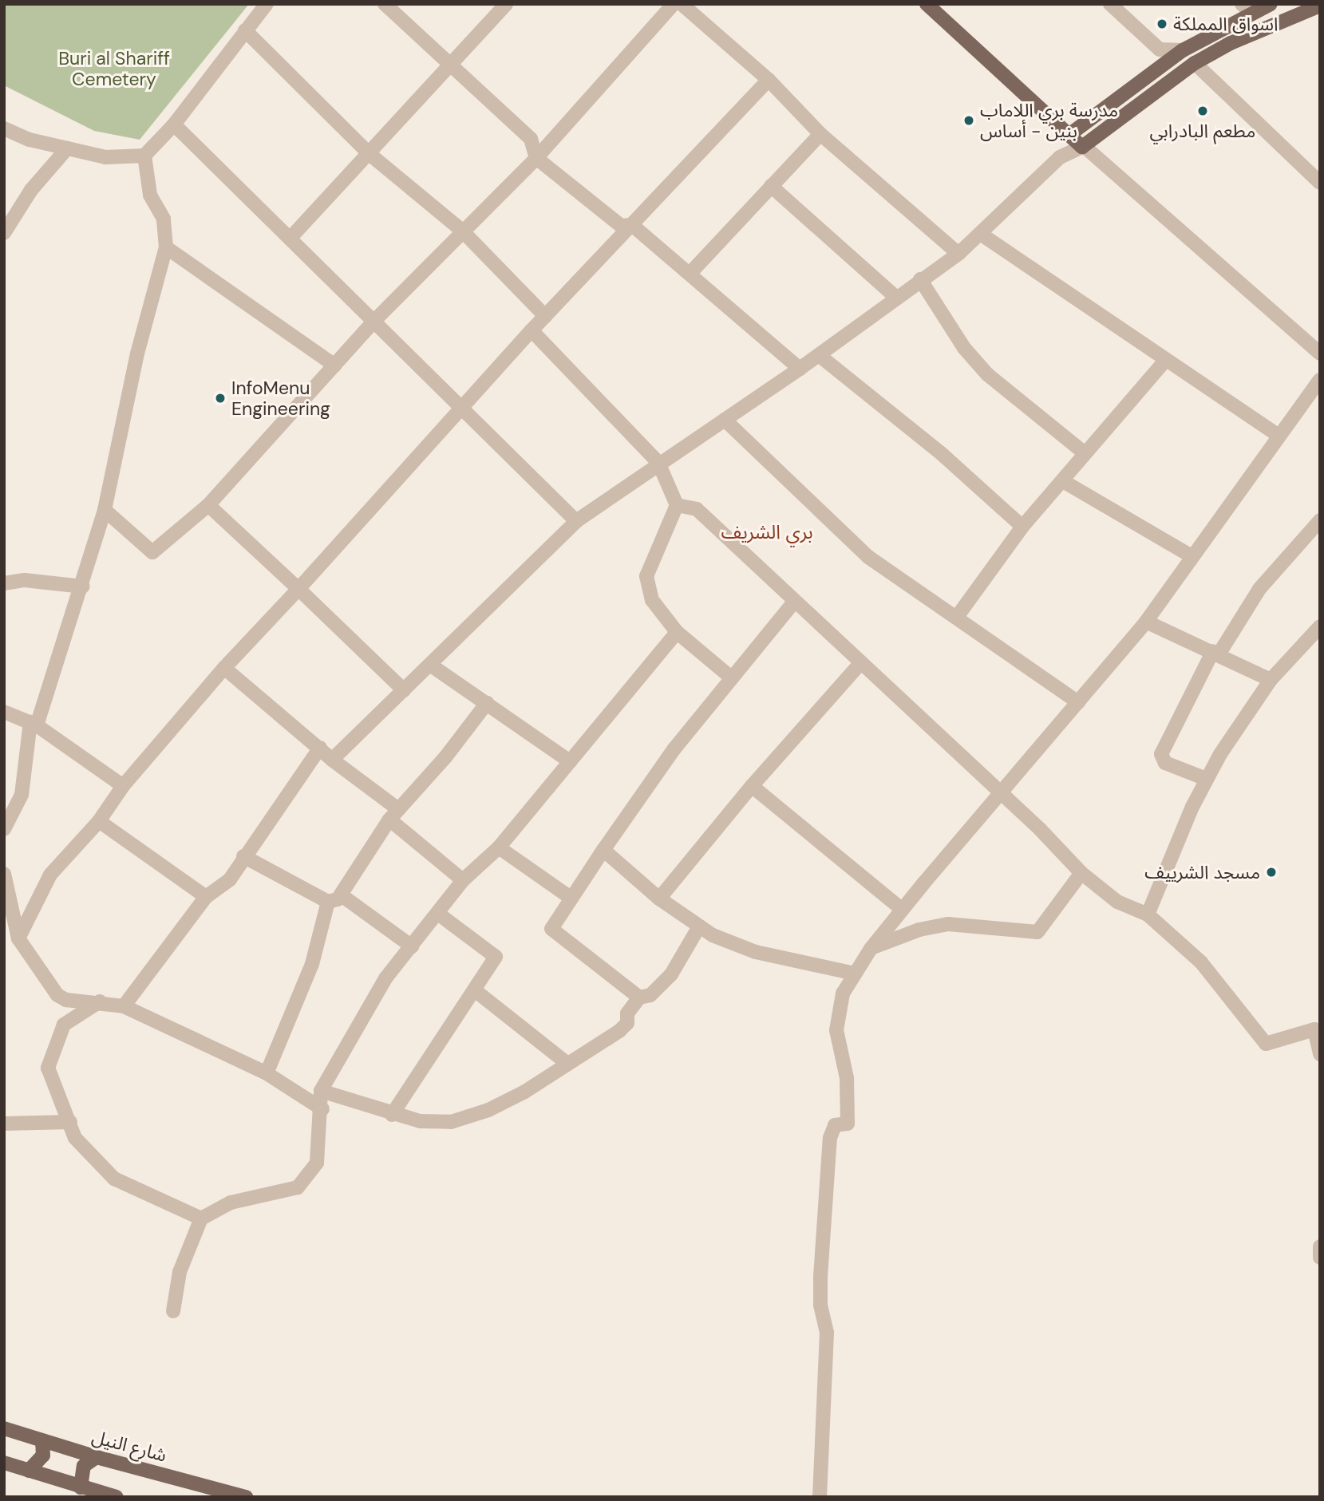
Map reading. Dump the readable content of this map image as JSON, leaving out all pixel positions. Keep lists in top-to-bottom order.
{
  "streets": {
    "main road": ["شارع النيل"]
  },
  "districts": ["بري الشريف"],
  "parks": ["Buri al Shariff Cemetery"],
  "places": [
    "اسواق المملكة",
    "مطعم البادرابي",
    "مدرسة بري اللاماب بنين - أساس",
    "InfoMenu Engineering",
    "مسجد الشرييف"
  ]
}
